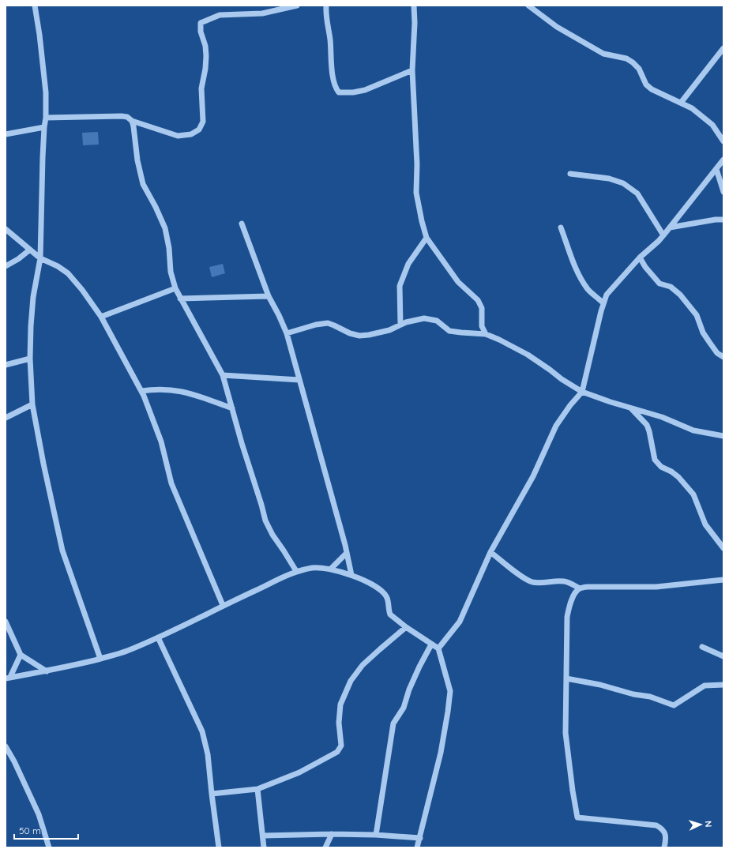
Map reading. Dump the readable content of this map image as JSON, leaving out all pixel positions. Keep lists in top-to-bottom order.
{
  "scale_bar": "50 m",
  "north": "right"
}
